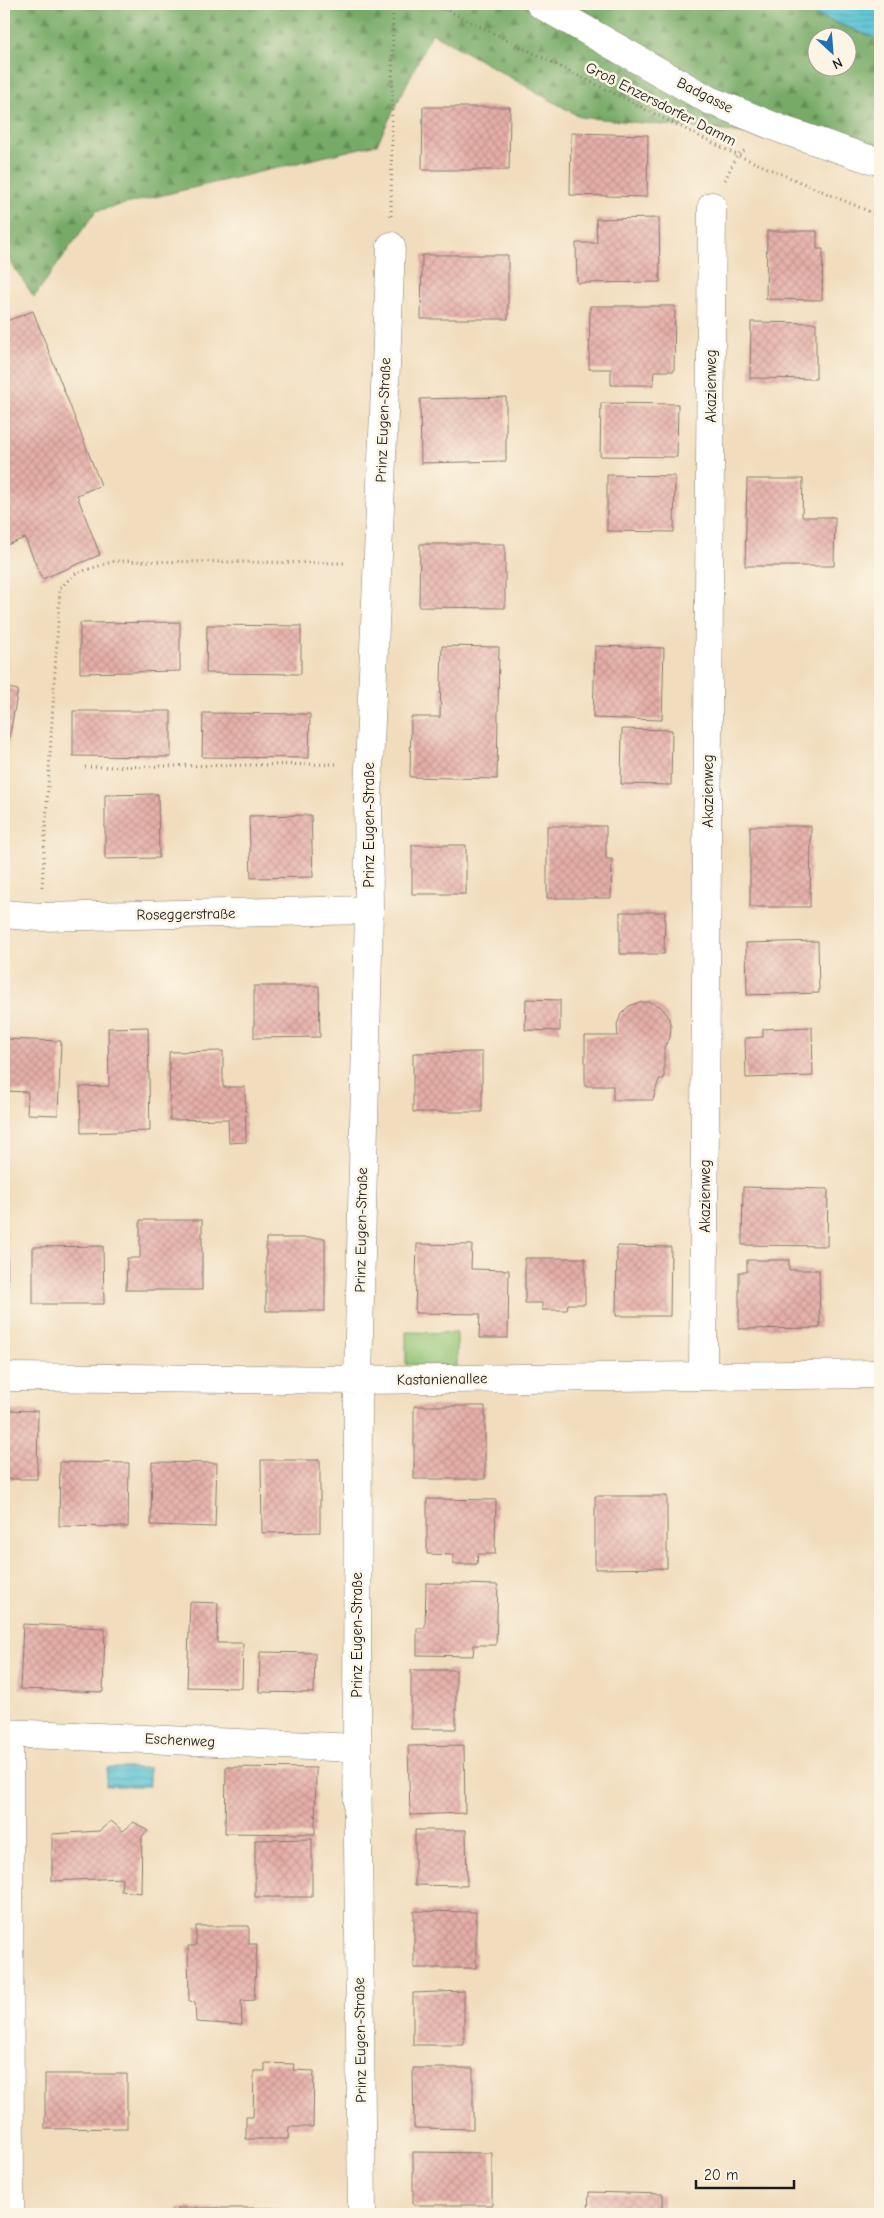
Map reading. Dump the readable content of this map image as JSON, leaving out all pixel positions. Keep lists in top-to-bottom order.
{
  "streets": {
    "street": [
      "Badgasse",
      "Akazienweg",
      "Prinz Eugen-Straße",
      "Roseggerstraße",
      "Kastanienallee",
      "Eschenweg"
    ],
    "path": ["Groß Enzersdorfer Damm"]
  },
  "crossings": [
    ["Akazienweg", "Kastanienallee"],
    ["Prinz Eugen-Straße", "Roseggerstraße"],
    ["Prinz Eugen-Straße", "Kastanienallee"],
    ["Prinz Eugen-Straße", "Eschenweg"]
  ],
  "scale_bar": "20 m",
  "north": "bottom right"
}
